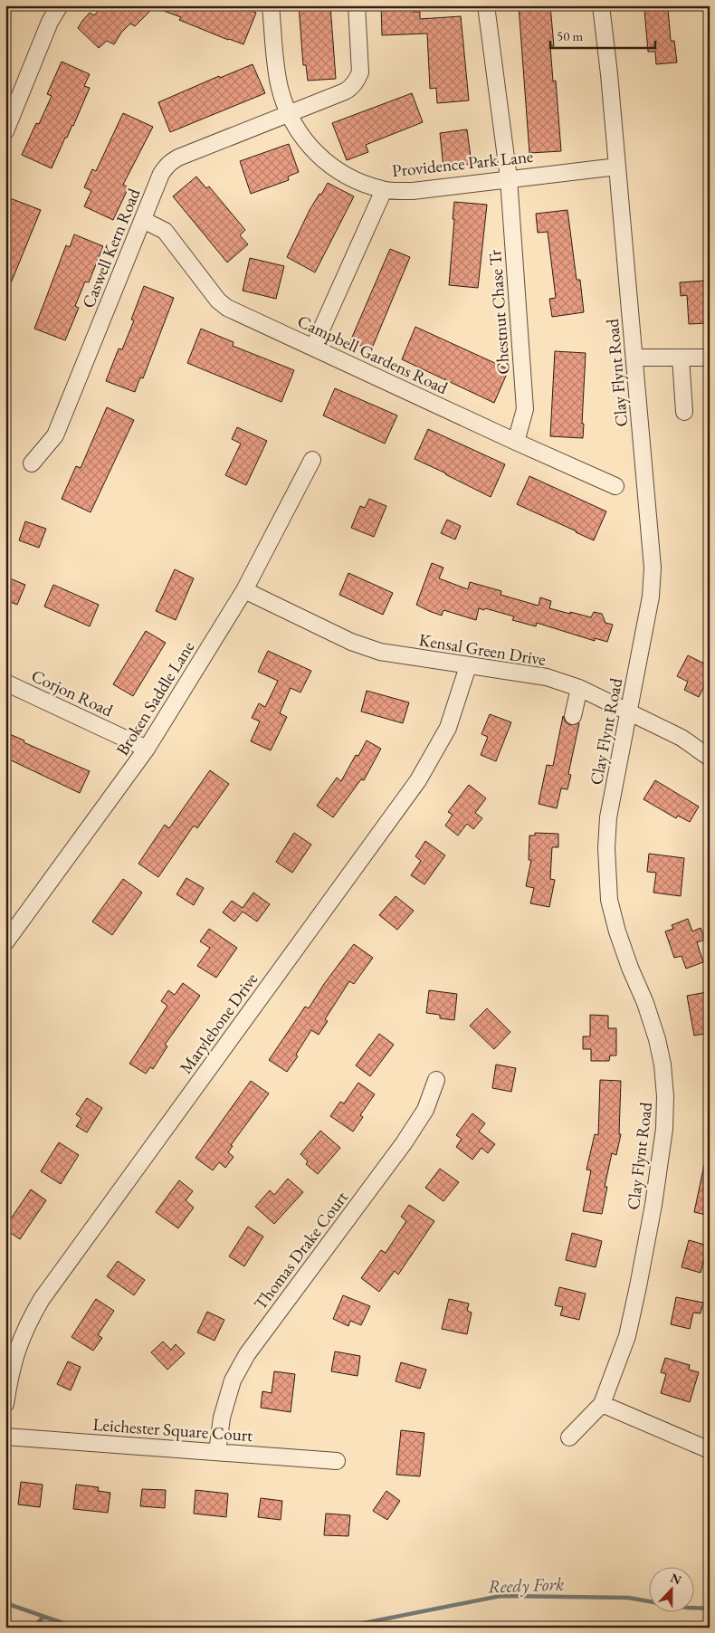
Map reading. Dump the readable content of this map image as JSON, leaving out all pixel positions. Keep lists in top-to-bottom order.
{
  "streets": {
    "street": [
      "Providence Park Lane",
      "Caswell Kern Road",
      "Chestnut Chase Tr",
      "Campbell Gardens Road",
      "Clay Flynt Road",
      "Kensal Green Drive",
      "Corjon Road",
      "Broken Saddle Lane",
      "Marylebone Drive",
      "Thomas Drake Court",
      "Leichester Square Court"
    ]
  },
  "crossings": [
    ["Providence Park Lane", "Caswell Kern Road"],
    ["Providence Park Lane", "Chestnut Chase Tr"],
    ["Providence Park Lane", "Clay Flynt Road"],
    ["Caswell Kern Road", "Campbell Gardens Road"],
    ["Chestnut Chase Tr", "Campbell Gardens Road"],
    ["Clay Flynt Road", "Kensal Green Drive"],
    ["Kensal Green Drive", "Broken Saddle Lane"],
    ["Kensal Green Drive", "Marylebone Drive"],
    ["Corjon Road", "Broken Saddle Lane"],
    ["Thomas Drake Court", "Leichester Square Court"]
  ],
  "water": ["Reedy Fork"],
  "scale_bar": "50 m",
  "north": "top"
}
